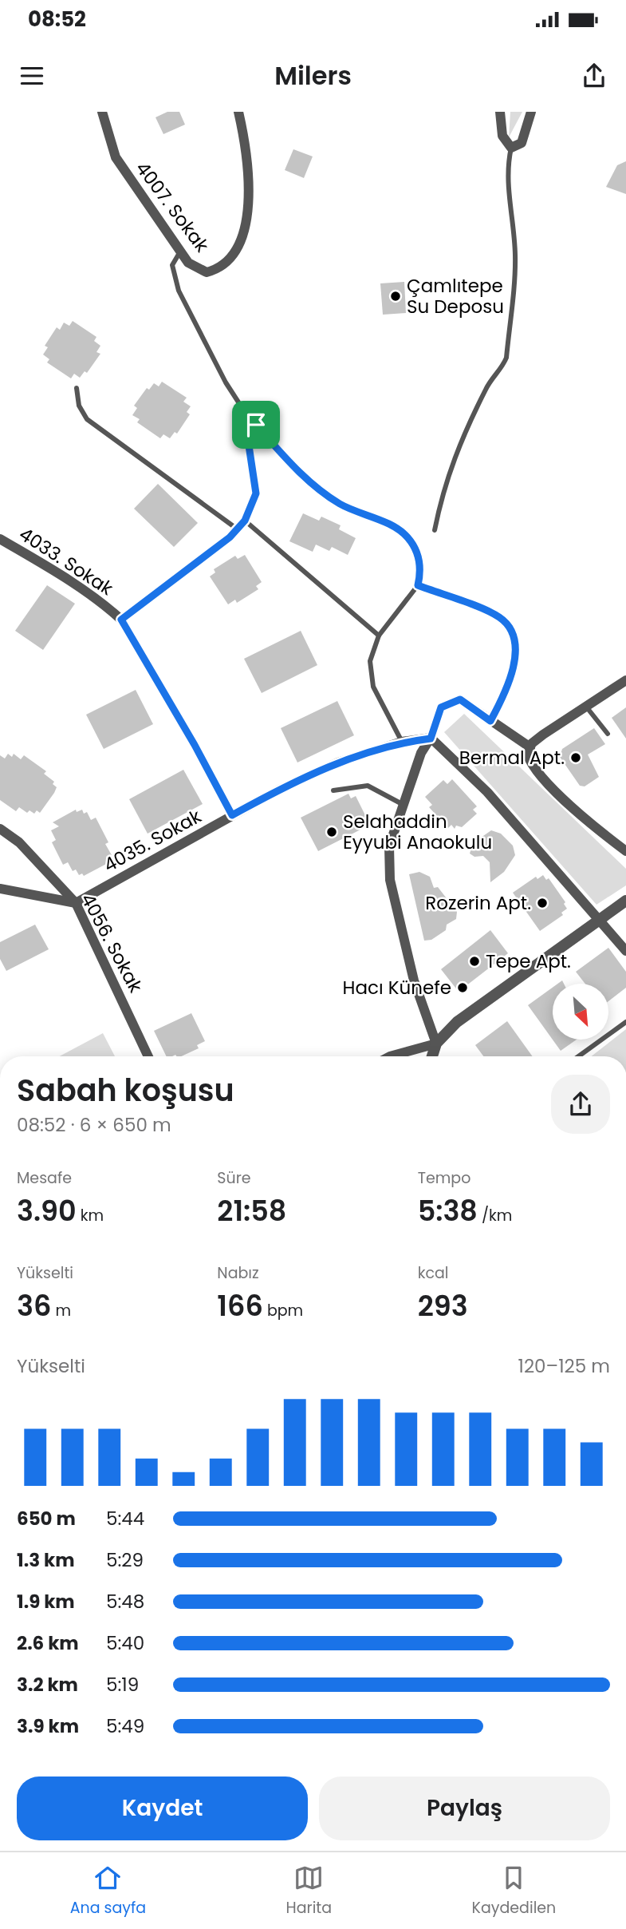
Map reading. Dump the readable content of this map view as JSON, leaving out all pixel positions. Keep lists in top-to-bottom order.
{
  "streets": {
    "street": [
      "4007. Sokak",
      "4033. Sokak",
      "4035. Sokak",
      "4056. Sokak"
    ]
  },
  "crossings": [
    ["4033. Sokak", "4035. Sokak"],
    ["4035. Sokak", "4056. Sokak"]
  ],
  "places": [
    "Çamlıtepe Su Deposu",
    "Bermal Apt.",
    "Selahaddin Eyyubi Anaokulu",
    "Rozerin Apt.",
    "Tepe Apt.",
    "Hacı Künefe"
  ],
  "north": "bottom right",
  "page": {
    "status": "08:52",
    "header": "Milers",
    "heading": ["Sabah koşusu", "08:52 · 6 × 650 m"],
    "stats": [
      ["Mesafe", "3.90 km"],
      ["Süre", "21:58"],
      ["Tempo", "5:38 /km"],
      ["Yükselti", "36 m"],
      ["Nabız", "166 bpm"],
      ["kcal", "293"]
    ],
    "chart": ["Yükselti", "120–125 m"],
    "list": [
      {
        "name": "650 m",
        "note": "5:44"
      },
      {
        "name": "1.3 km",
        "note": "5:29"
      },
      {
        "name": "1.9 km",
        "note": "5:48"
      },
      {
        "name": "2.6 km",
        "note": "5:40"
      },
      {
        "name": "3.2 km",
        "note": "5:19"
      },
      {
        "name": "3.9 km",
        "note": "5:49"
      }
    ],
    "buttons": ["Kaydet", "Paylaş"],
    "tabs": ["Ana sayfa", "Harita", "Kaydedilen"]
  }
}
